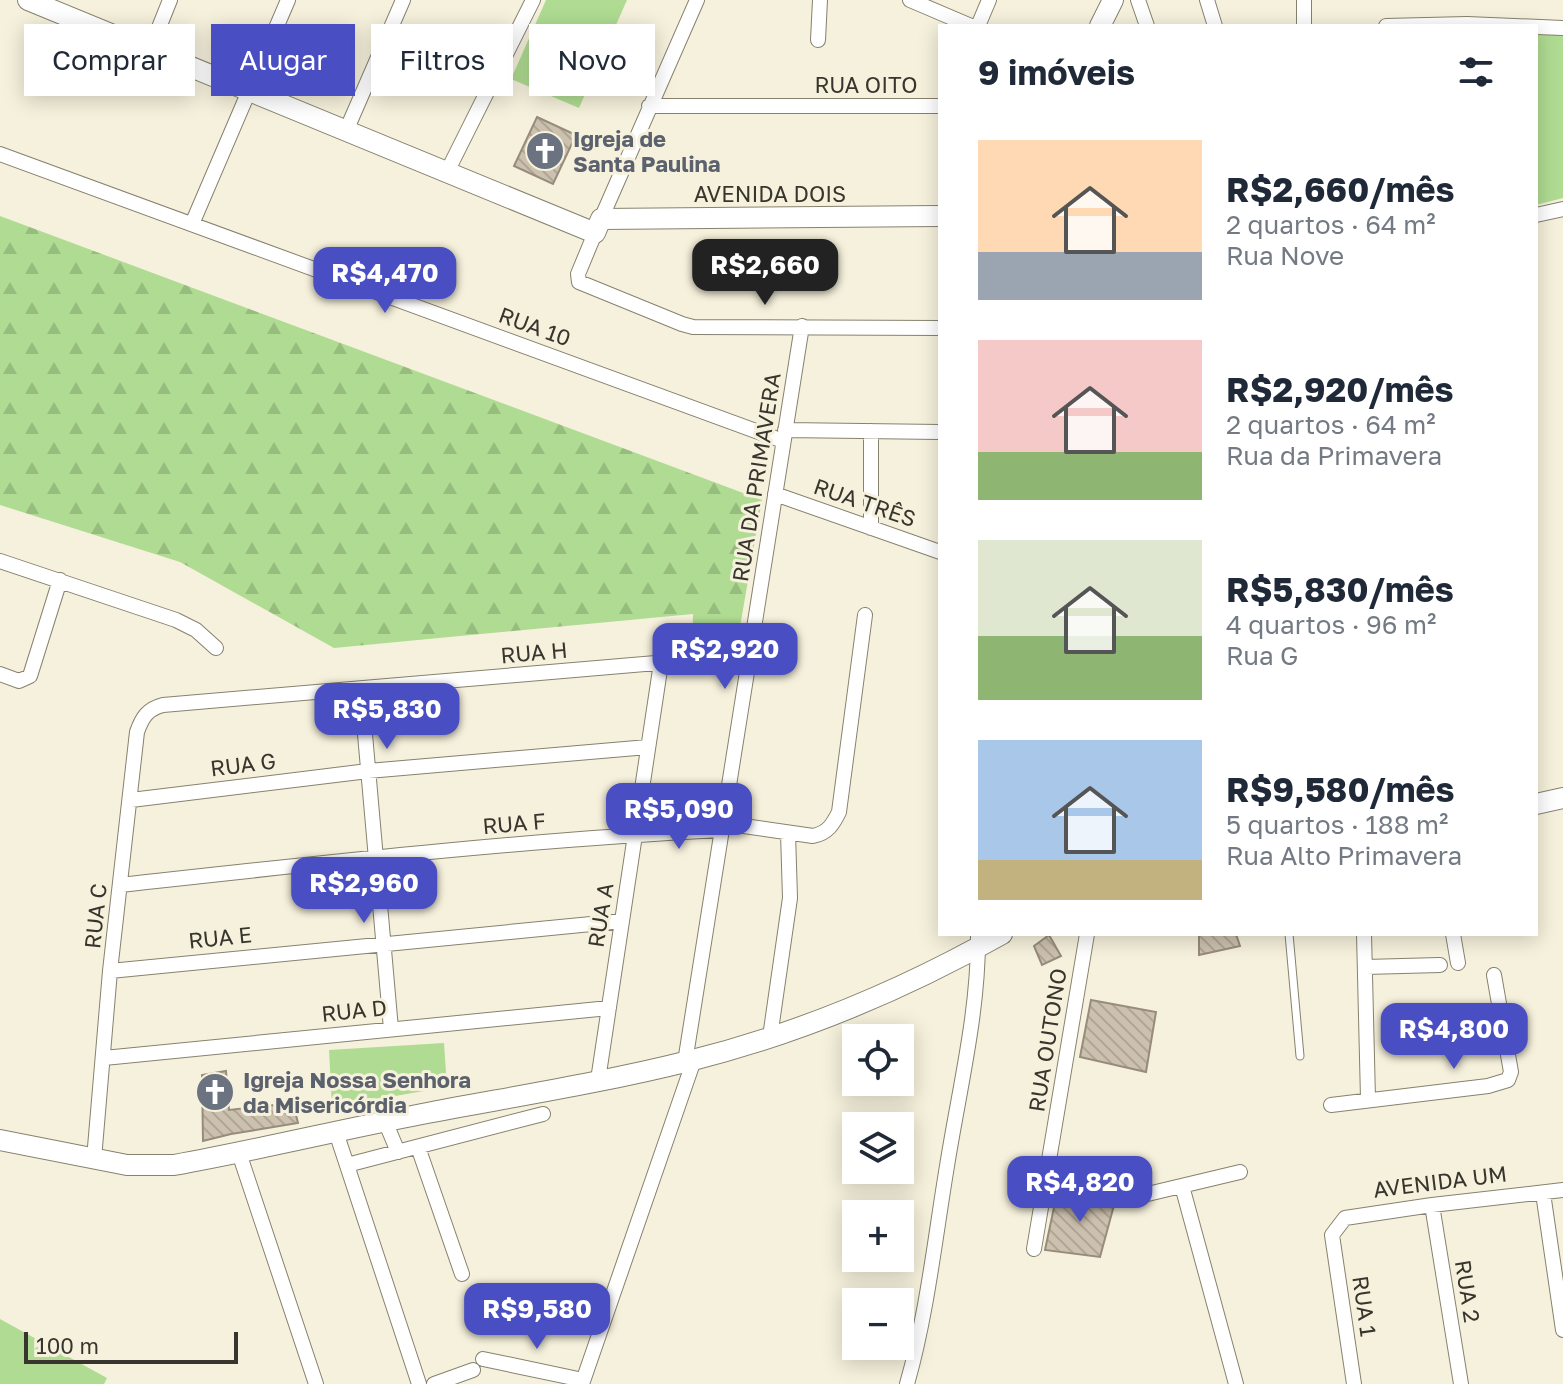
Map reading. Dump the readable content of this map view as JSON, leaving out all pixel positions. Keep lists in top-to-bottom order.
{
  "streets": {
    "main road": ["AVENIDA DOIS"],
    "street": [
      "RUA OITO",
      "RUA 10",
      "RUA DA PRIMAVERA",
      "RUA TRÊS",
      "RUA H",
      "RUA G",
      "RUA F",
      "RUA A",
      "RUA C",
      "RUA E",
      "RUA D",
      "RUA OUTONO",
      "AVENIDA UM",
      "RUA 2",
      "RUA 1"
    ]
  },
  "crossings": [
    ["RUA 10", "RUA DA PRIMAVERA"],
    ["RUA DA PRIMAVERA", "RUA TRÊS"],
    ["RUA DA PRIMAVERA", "RUA H"],
    ["RUA DA PRIMAVERA", "RUA F"],
    ["RUA H", "RUA A"],
    ["RUA H", "RUA C"],
    ["RUA G", "RUA A"],
    ["RUA G", "RUA C"],
    ["RUA F", "RUA A"],
    ["RUA F", "RUA C"],
    ["RUA A", "RUA E"],
    ["RUA A", "RUA D"],
    ["RUA C", "RUA E"],
    ["RUA C", "RUA D"],
    ["AVENIDA UM", "RUA 2"],
    ["AVENIDA UM", "RUA 1"]
  ],
  "places": {
    "church": ["Igreja de Santa Paulina", "Igreja Nossa Senhora da Misericórdia"]
  },
  "scale_bar": "100 m",
  "page": {
    "chip": [
      "Comprar",
      "Alugar",
      "Filtros",
      "Novo"
    ],
    "heading": "9 imóveis",
    "list": [
      {
        "name": "R$2,660/mês",
        "note": "2 quartos · 64 m² · Rua Nove"
      },
      {
        "name": "R$2,920/mês",
        "note": "2 quartos · 64 m² · Rua da Primavera"
      },
      {
        "name": "R$5,830/mês",
        "note": "4 quartos · 96 m² · Rua G"
      },
      {
        "name": "R$9,580/mês",
        "note": "5 quartos · 188 m² · Rua Alto Primavera"
      }
    ],
    "price": [
      "R$2,660",
      "R$4,470",
      "R$2,920",
      "R$5,830",
      "R$5,090",
      "R$2,960",
      "R$4,800",
      "R$4,820",
      "R$9,580"
    ],
    "map_buttons": ["+", "−"],
    "scale": "100 m"
  }
}
